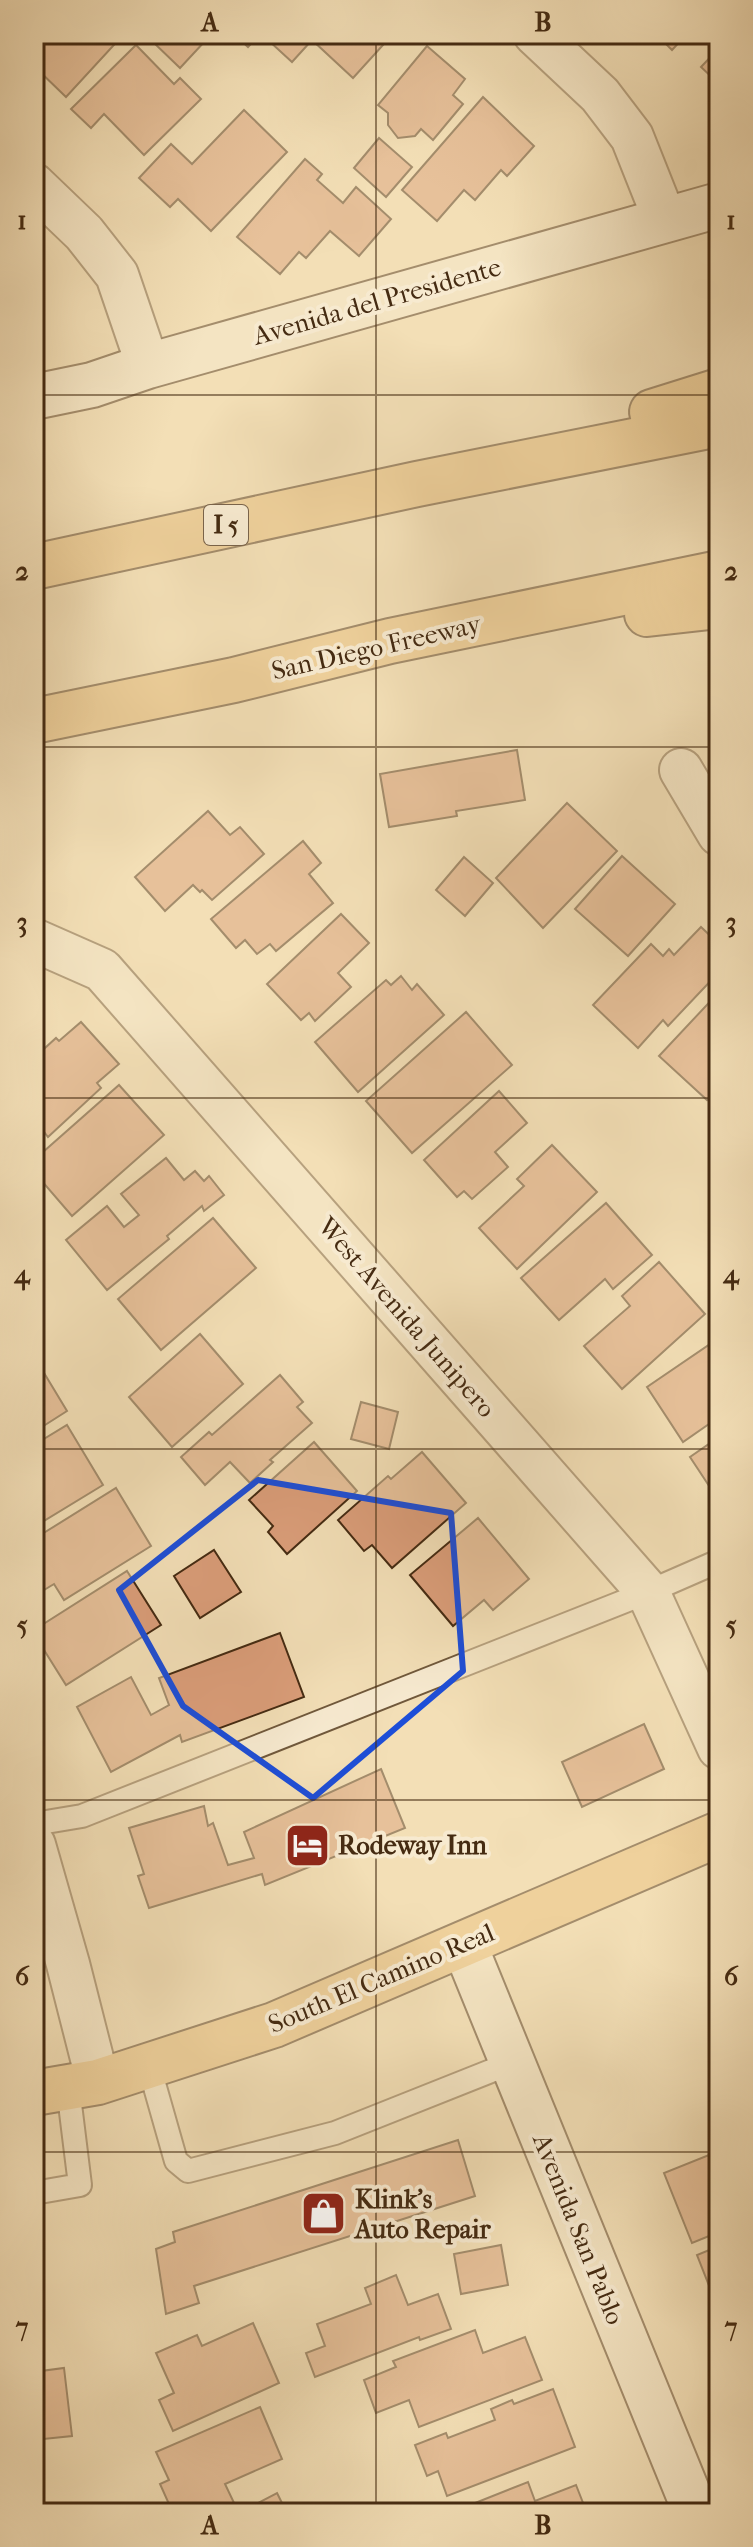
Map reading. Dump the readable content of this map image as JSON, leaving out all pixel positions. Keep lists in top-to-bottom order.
{
  "streets": {
    "main road": [
      "Avenida del Presidente",
      "I 5",
      "San Diego Freeway",
      "South El Camino Real",
      "Avenida San Pablo"
    ],
    "street": ["West Avenida Junipero"]
  },
  "crossings": [
    ["South El Camino Real", "Avenida San Pablo"]
  ],
  "places": {
    "hotel": ["Rodeway Inn"],
    "shop": ["Klink's Auto Repair"]
  },
  "grid": {
    "columns": ["A", "B"],
    "rows": [
      "1",
      "2",
      "3",
      "4",
      "5",
      "6",
      "7"
    ]
  }
}
